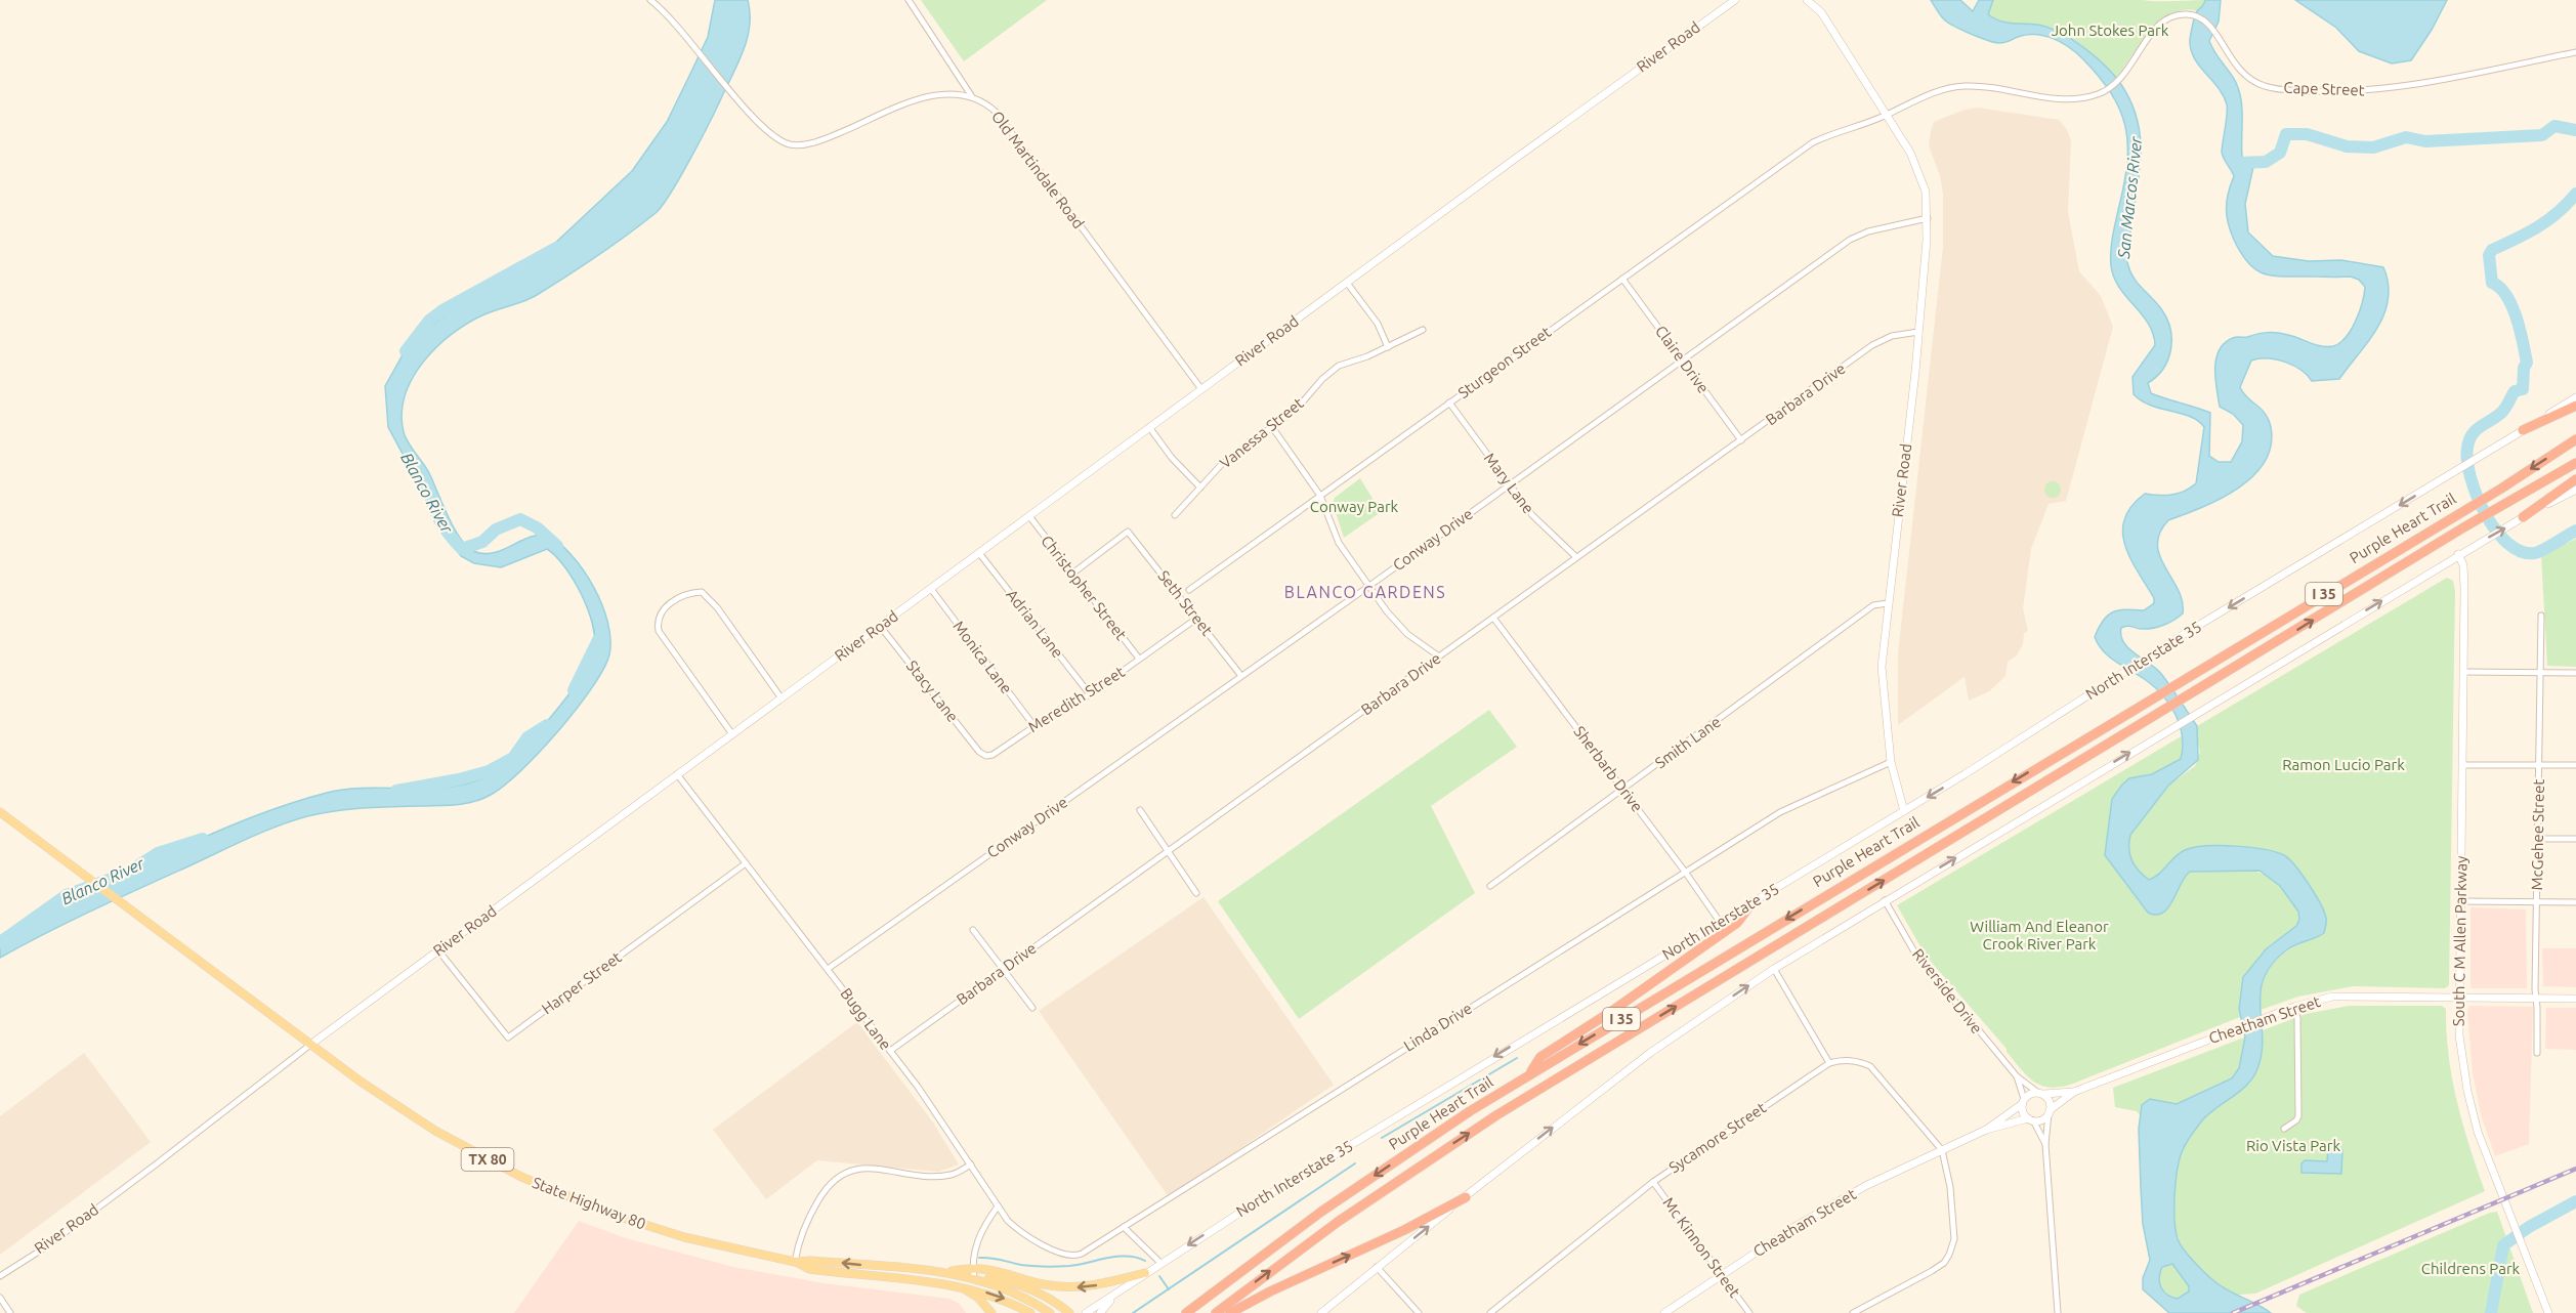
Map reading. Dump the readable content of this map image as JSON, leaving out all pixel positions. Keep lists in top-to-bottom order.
{
  "streets": {
    "highway": ["Purple Heart Trail", "I 35"],
    "main road": ["TX 80", "State Highway 80"],
    "street": [
      "River Road",
      "Cape Street",
      "Old Martindale Road",
      "Claire Drive",
      "Sturgeon Street",
      "Barbara Drive",
      "Vanessa Street",
      "Mary Lane",
      "Conway Drive",
      "Christopher Street",
      "Seth Street",
      "Adrian Lane",
      "Monica Lane",
      "North Interstate 35",
      "Stacy Lane",
      "Meredith Street",
      "Smith Lane",
      "Sherbarb Drive",
      "McGehee Street",
      "South C M Allen Parkway",
      "Harper Street",
      "Riverside Drive",
      "Bugg Lane",
      "Cheatham Street",
      "Linda Drive",
      "Sycamore Street",
      "Mc Kinnon Street"
    ]
  },
  "crossings": [
    ["River Road", "Cape Street"],
    ["River Road", "Old Martindale Road"],
    ["River Road", "Barbara Drive"],
    ["River Road", "Conway Drive"],
    ["River Road", "Christopher Street"],
    ["River Road", "Adrian Lane"],
    ["River Road", "Monica Lane"],
    ["River Road", "North Interstate 35"],
    ["River Road", "Stacy Lane"],
    ["River Road", "Smith Lane"],
    ["River Road", "Harper Street"],
    ["River Road", "Bugg Lane"],
    ["River Road", "Linda Drive"],
    ["River Road", "State Highway 80"],
    ["Cape Street", "Sturgeon Street"],
    ["Claire Drive", "Sturgeon Street"],
    ["Claire Drive", "Barbara Drive"],
    ["Claire Drive", "Conway Drive"],
    ["Sturgeon Street", "Mary Lane"],
    ["Barbara Drive", "Mary Lane"],
    ["Barbara Drive", "Sherbarb Drive"],
    ["Barbara Drive", "Bugg Lane"],
    ["Mary Lane", "Conway Drive"],
    ["Conway Drive", "Seth Street"],
    ["Conway Drive", "Bugg Lane"],
    ["Christopher Street", "Seth Street"],
    ["Christopher Street", "Meredith Street"],
    ["Seth Street", "Meredith Street"],
    ["Adrian Lane", "Meredith Street"],
    ["Monica Lane", "Meredith Street"],
    ["North Interstate 35", "Sherbarb Drive"],
    ["Stacy Lane", "Meredith Street"],
    ["Smith Lane", "Sherbarb Drive"],
    ["Sherbarb Drive", "Linda Drive"],
    ["McGehee Street", "Cheatham Street"],
    ["South C M Allen Parkway", "Cheatham Street"],
    ["Harper Street", "Bugg Lane"],
    ["Riverside Drive", "Cheatham Street"],
    ["Bugg Lane", "Linda Drive"],
    ["Cheatham Street", "Mc Kinnon Street"],
    ["Sycamore Street", "Mc Kinnon Street"]
  ],
  "one_way": ["North Interstate 35"],
  "districts": ["BLANCO GARDENS"],
  "water": ["San Marcos River", "Blanco River"],
  "parks": [
    "John Stokes Park",
    "Conway Park",
    "Ramon Lucio Park",
    "William And Eleanor Crook River Park",
    "Rio Vista Park",
    "Childrens Park"
  ]
}
